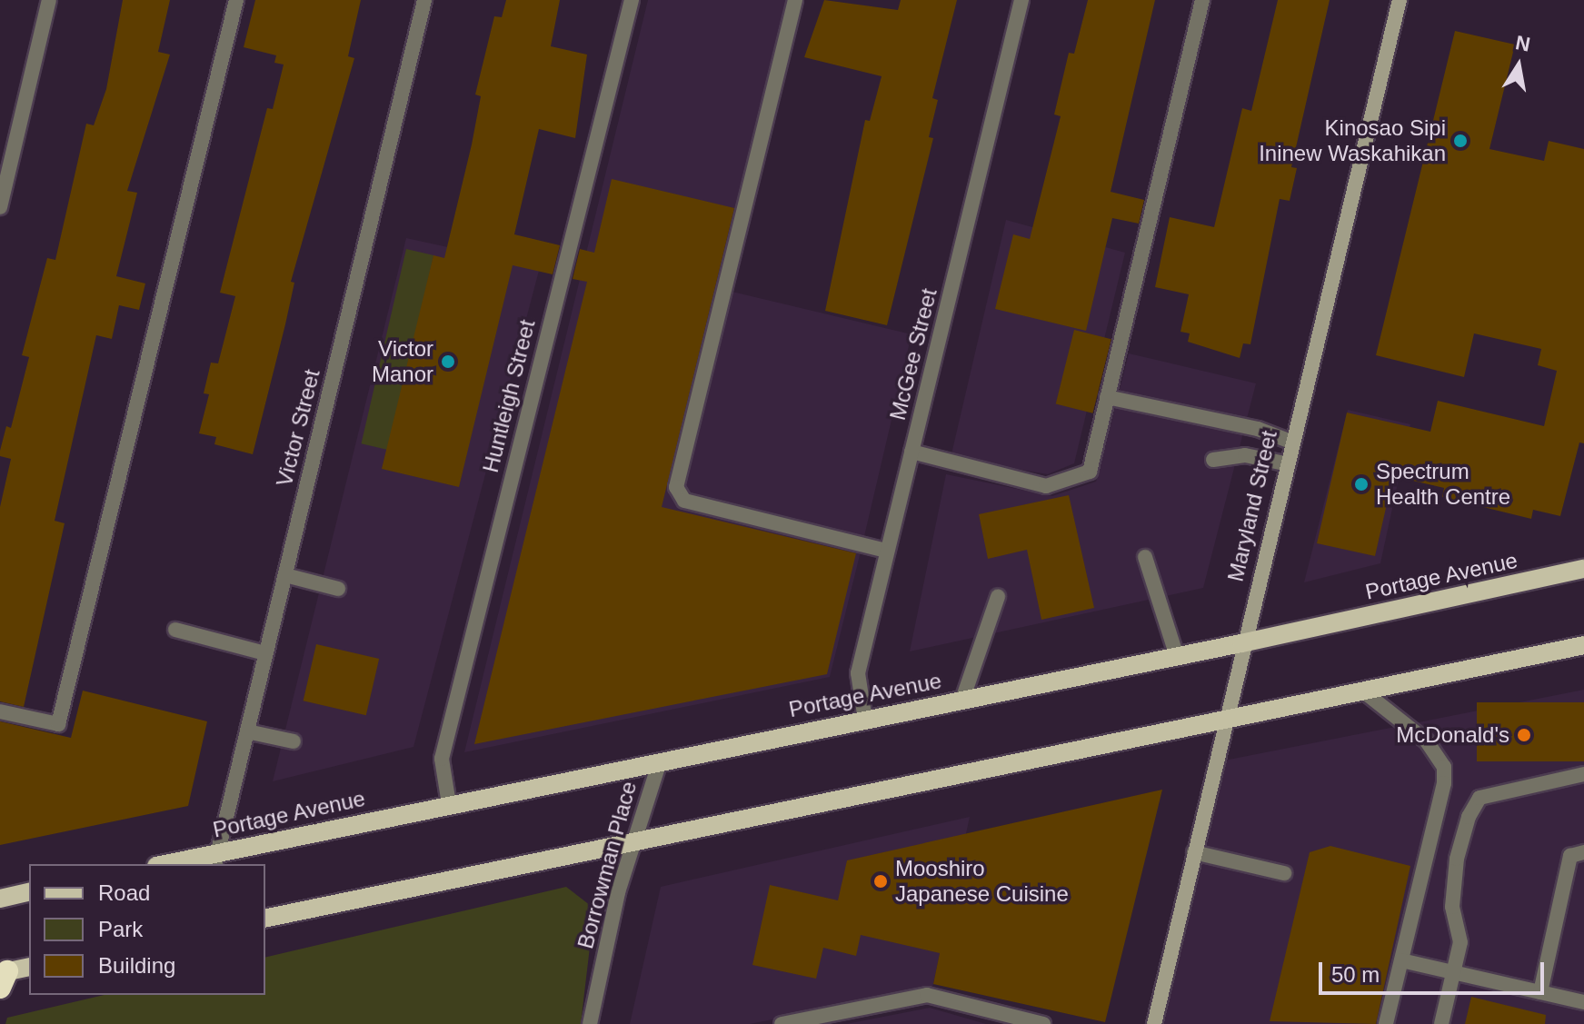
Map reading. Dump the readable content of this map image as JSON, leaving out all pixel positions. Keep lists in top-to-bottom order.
{
  "streets": {
    "main road": ["Maryland Street", "Portage Avenue"],
    "street": [
      "McGee Street",
      "Huntleigh Street",
      "Victor Street",
      "Borrowman Place"
    ]
  },
  "crossings": [
    ["McGee Street", "Portage Avenue"],
    ["Huntleigh Street", "Portage Avenue"],
    ["Victor Street", "Portage Avenue"],
    ["Maryland Street", "Portage Avenue"],
    ["Portage Avenue", "Borrowman Place"]
  ],
  "places": [
    "Kinosao Sipi Ininew Waskahikan",
    "Victor Manor",
    "Spectrum Health Centre",
    "McDonald's",
    "Mooshiro Japanese Cuisine"
  ],
  "legend": ["Road", "Park", "Building"],
  "scale_bar": "50 m",
  "north": "top"
}
